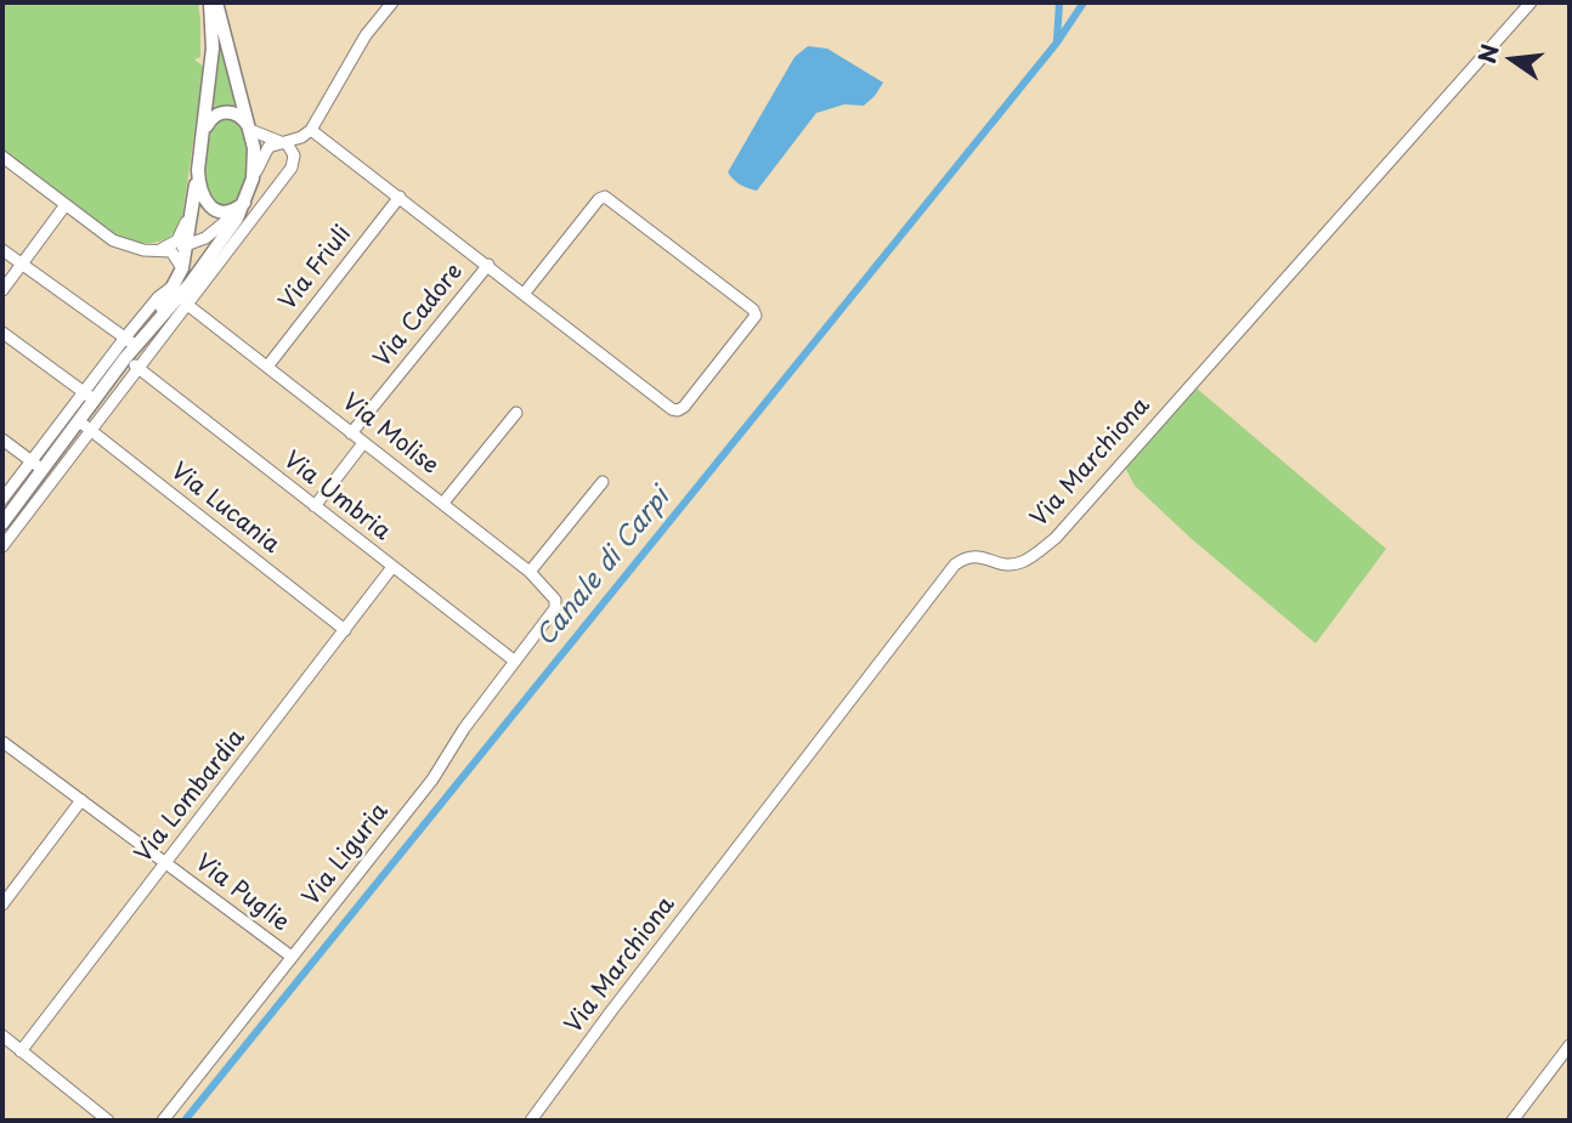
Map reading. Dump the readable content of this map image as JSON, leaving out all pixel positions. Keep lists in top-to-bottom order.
{
  "streets": {
    "street": [
      "Via Friuli",
      "Via Cadore",
      "Via Molise",
      "Via Marchiona",
      "Via Umbria",
      "Via Lucania",
      "Via Lombardia",
      "Via Liguria",
      "Via Puglie"
    ]
  },
  "crossings": [
    ["Via Friuli", "Via Molise"],
    ["Via Cadore", "Via Molise"],
    ["Via Molise", "Via Liguria"],
    ["Via Umbria", "Via Lombardia"],
    ["Via Umbria", "Via Liguria"],
    ["Via Lucania", "Via Lombardia"],
    ["Via Lombardia", "Via Puglie"],
    ["Via Liguria", "Via Puglie"]
  ],
  "water": ["Canale di Carpi"],
  "north": "left"
}
